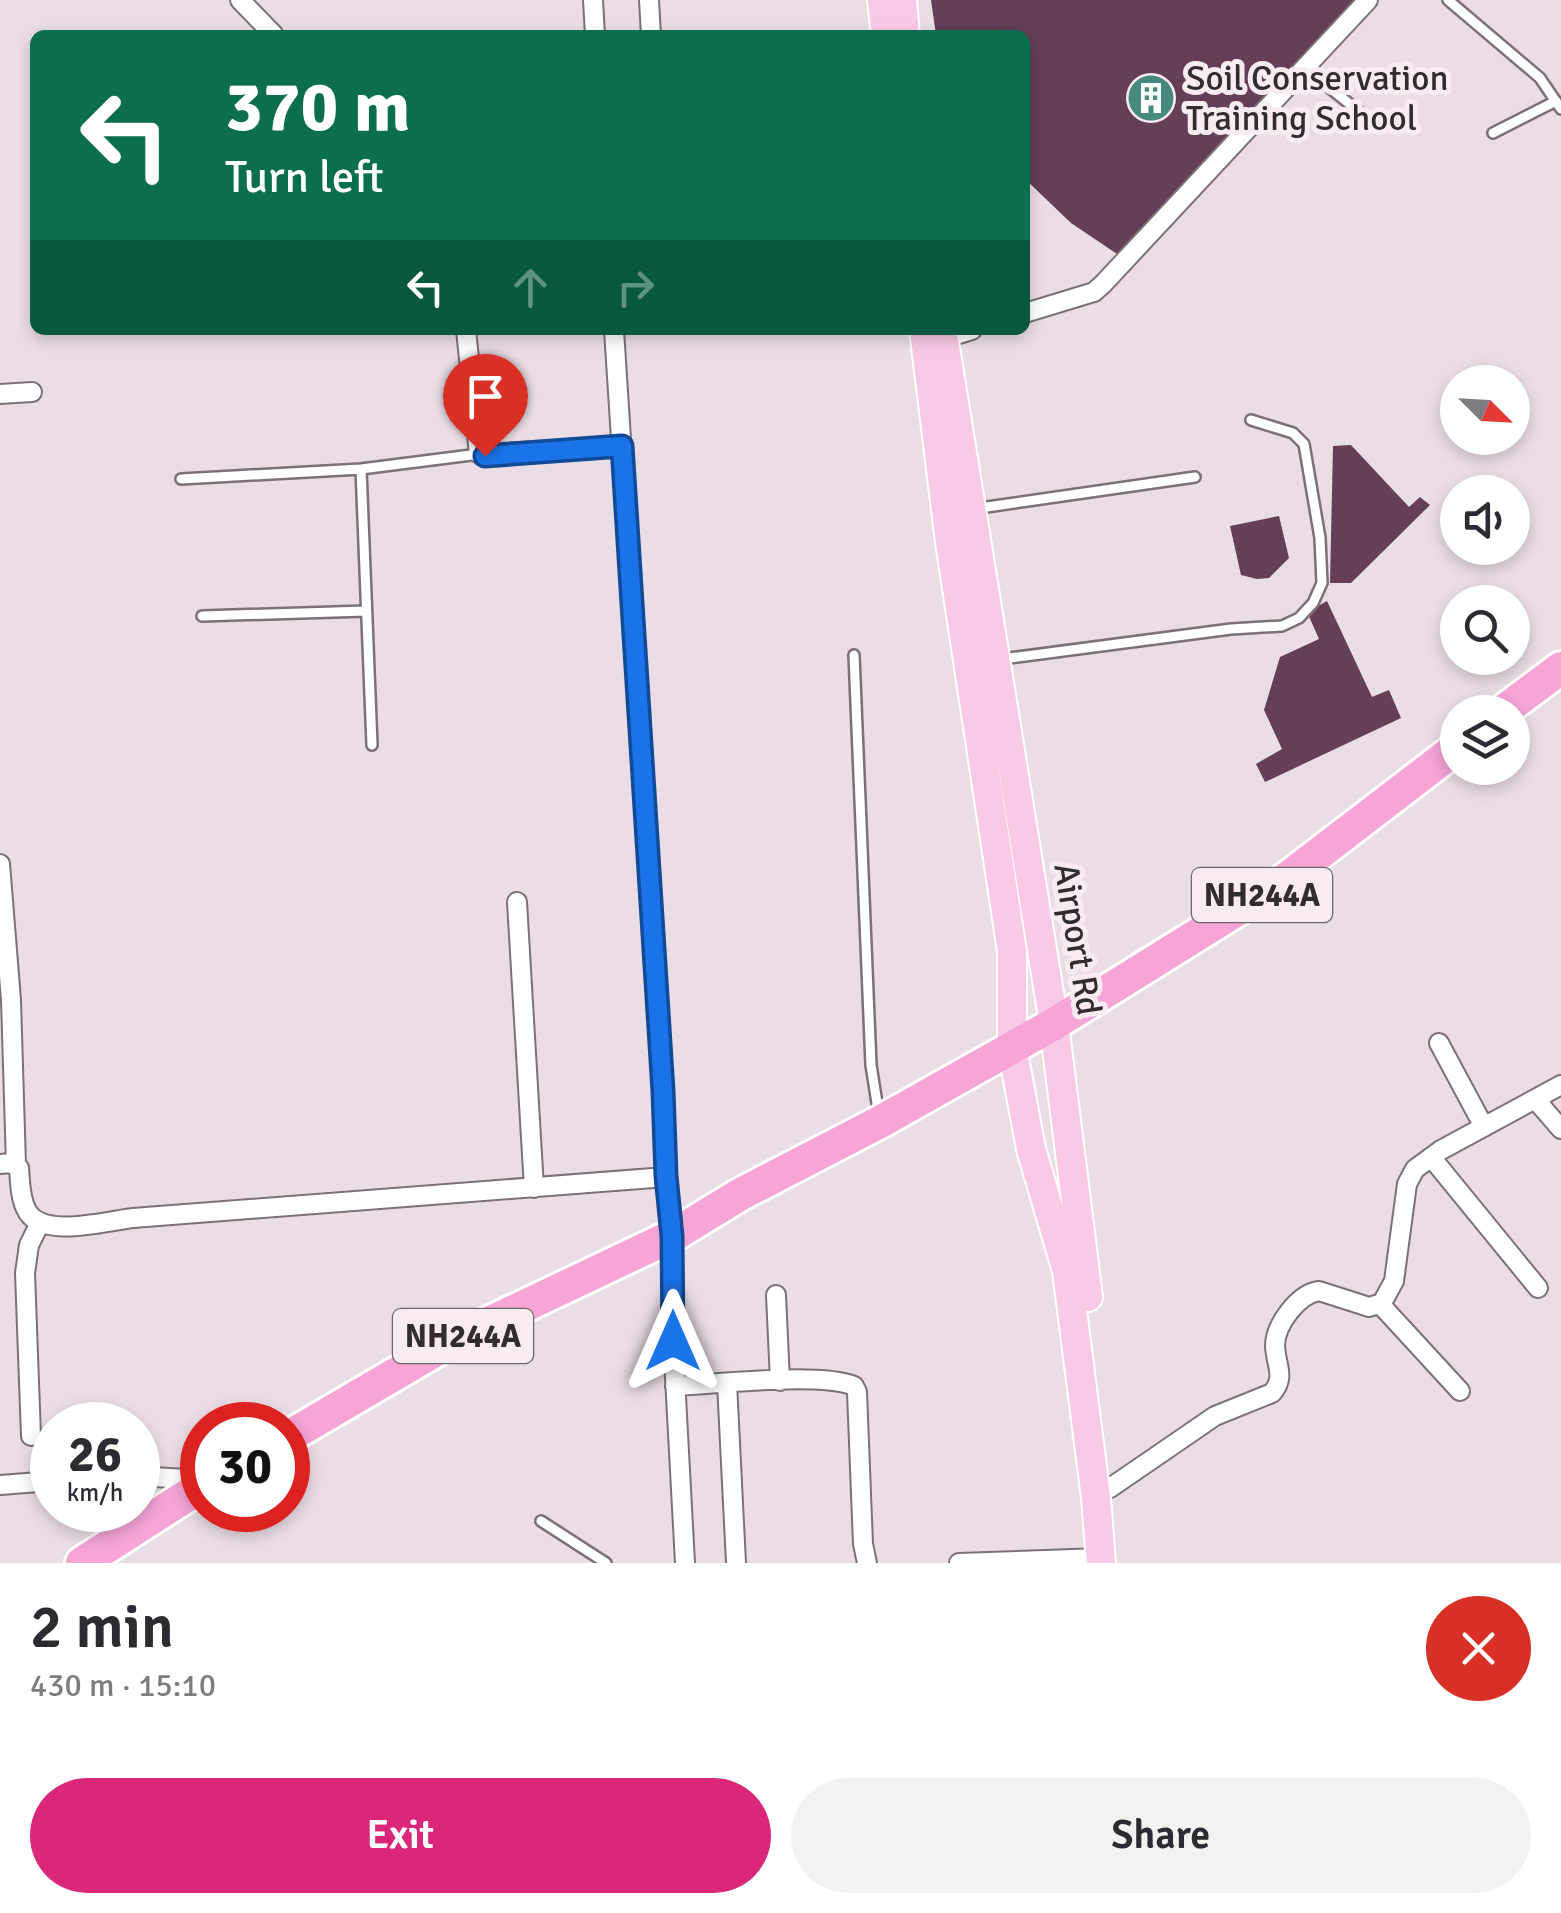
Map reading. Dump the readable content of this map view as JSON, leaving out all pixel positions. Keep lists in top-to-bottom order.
{
  "streets": {
    "highway": ["NH244A"],
    "main road": ["Airport Rd"]
  },
  "crossings": [
    ["NH244A", "Airport Rd"]
  ],
  "places": {
    "building": ["Soil Conservation Training School"]
  },
  "north": "bottom right",
  "page": {
    "turn": ["370 m", "Turn left"],
    "speed": "26 km/h",
    "limit": "30",
    "heading": ["2 min", "430 m · 15:10"],
    "buttons": ["Exit", "Share"]
  }
}
